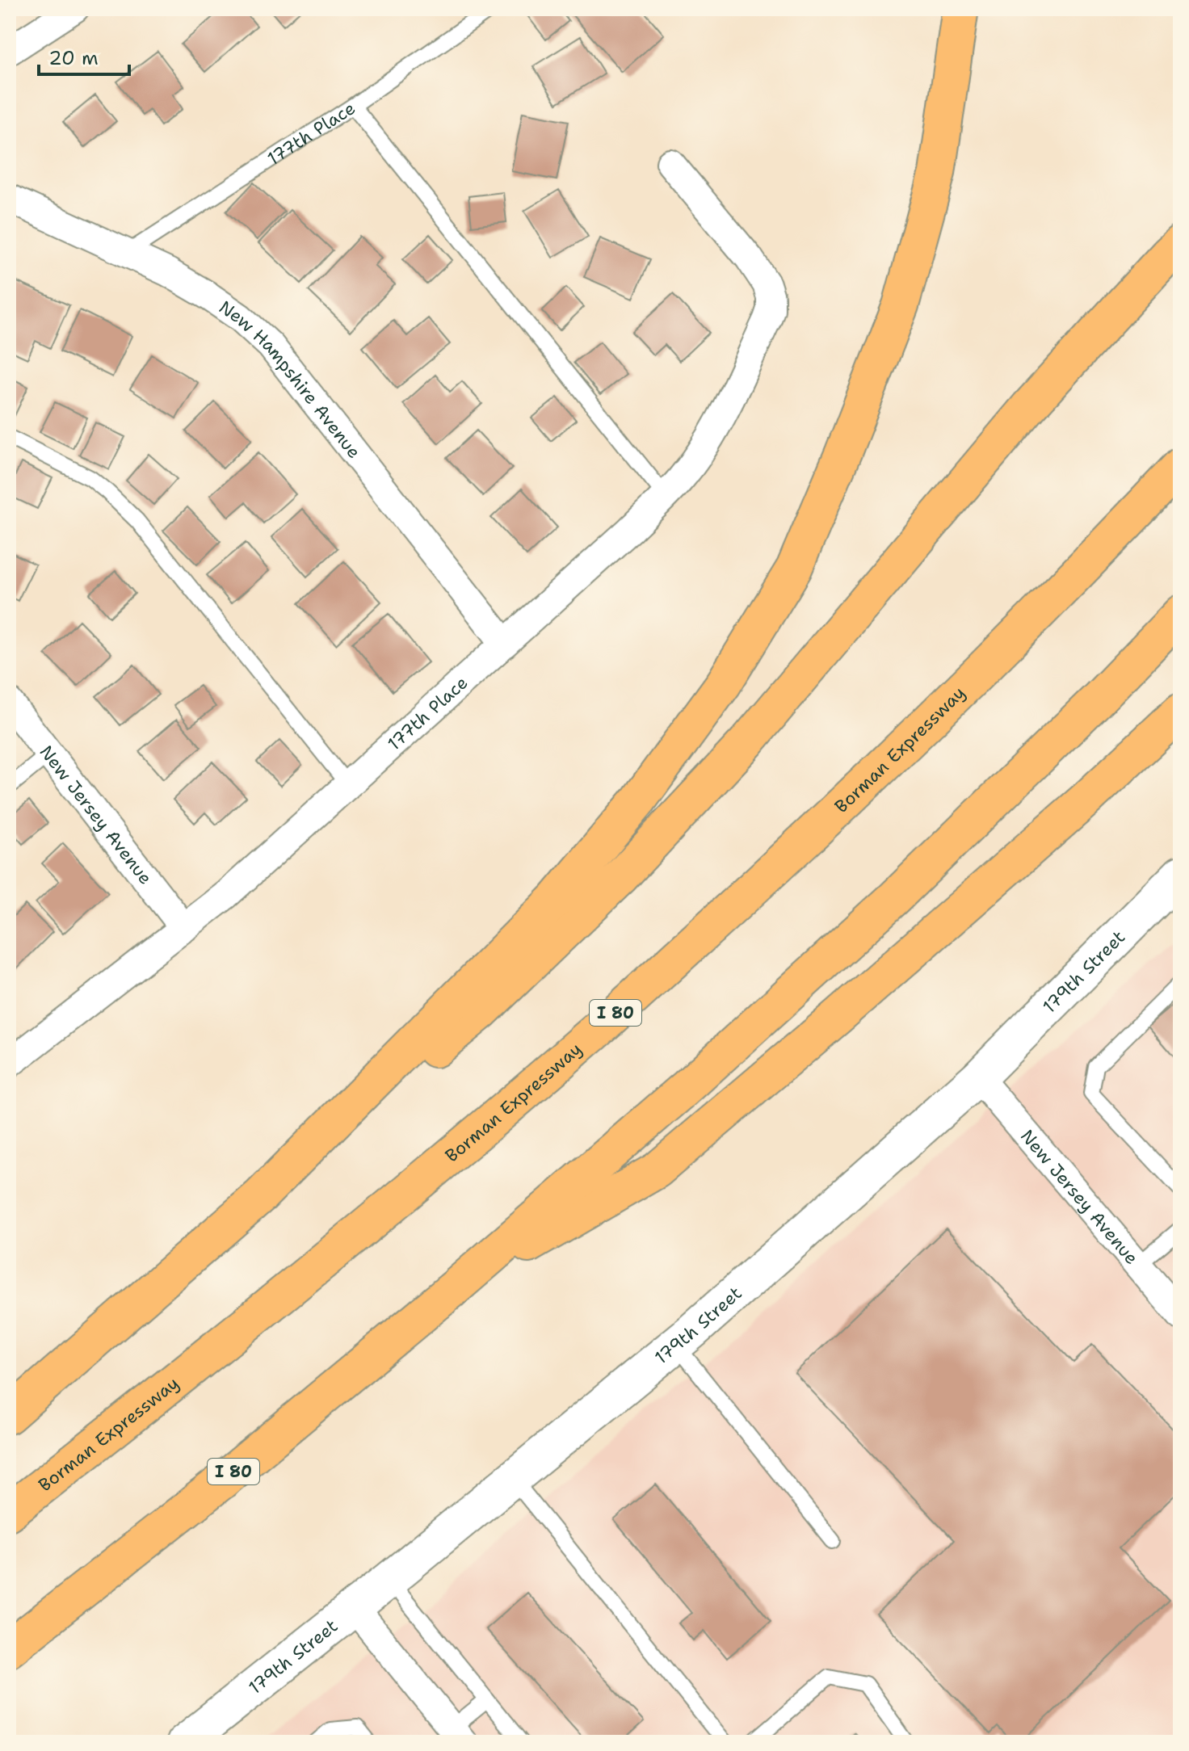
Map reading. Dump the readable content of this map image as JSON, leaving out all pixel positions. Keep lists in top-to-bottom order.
{
  "streets": {
    "highway": ["Borman Expressway", "I 80"],
    "street": [
      "177th Place",
      "New Hampshire Avenue",
      "New Jersey Avenue",
      "179th Street"
    ]
  },
  "crossings": [
    ["177th Place", "New Hampshire Avenue"],
    ["177th Place", "New Jersey Avenue"],
    ["New Jersey Avenue", "179th Street"]
  ],
  "scale_bar": "20 m"
}
